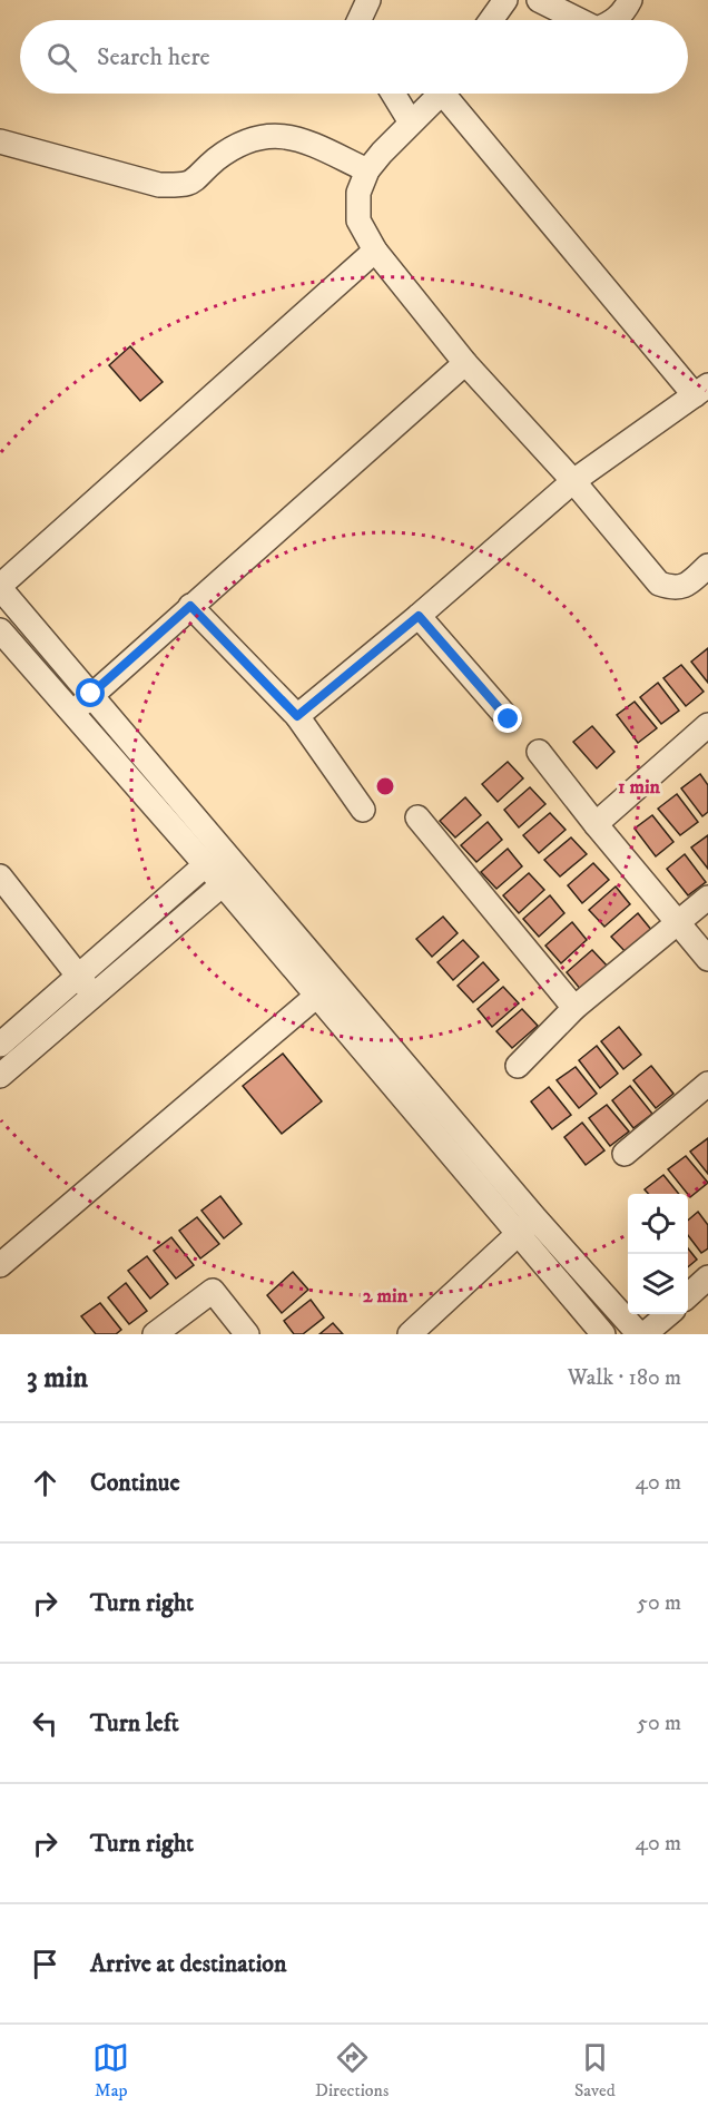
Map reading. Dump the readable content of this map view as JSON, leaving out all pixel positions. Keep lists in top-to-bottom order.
{
  "page": {
    "search": "Search here",
    "heading": ["3 min", "Walk · 180 m"],
    "list": [
      ["Continue", "40 m"],
      ["Turn right", "50 m"],
      ["Turn left", "50 m"],
      ["Turn right", "40 m"],
      "Arrive at destination"
    ],
    "nav": ["Map", "Directions", "Saved"]
  },
  "rings": ["1 min", "2 min"]
}
